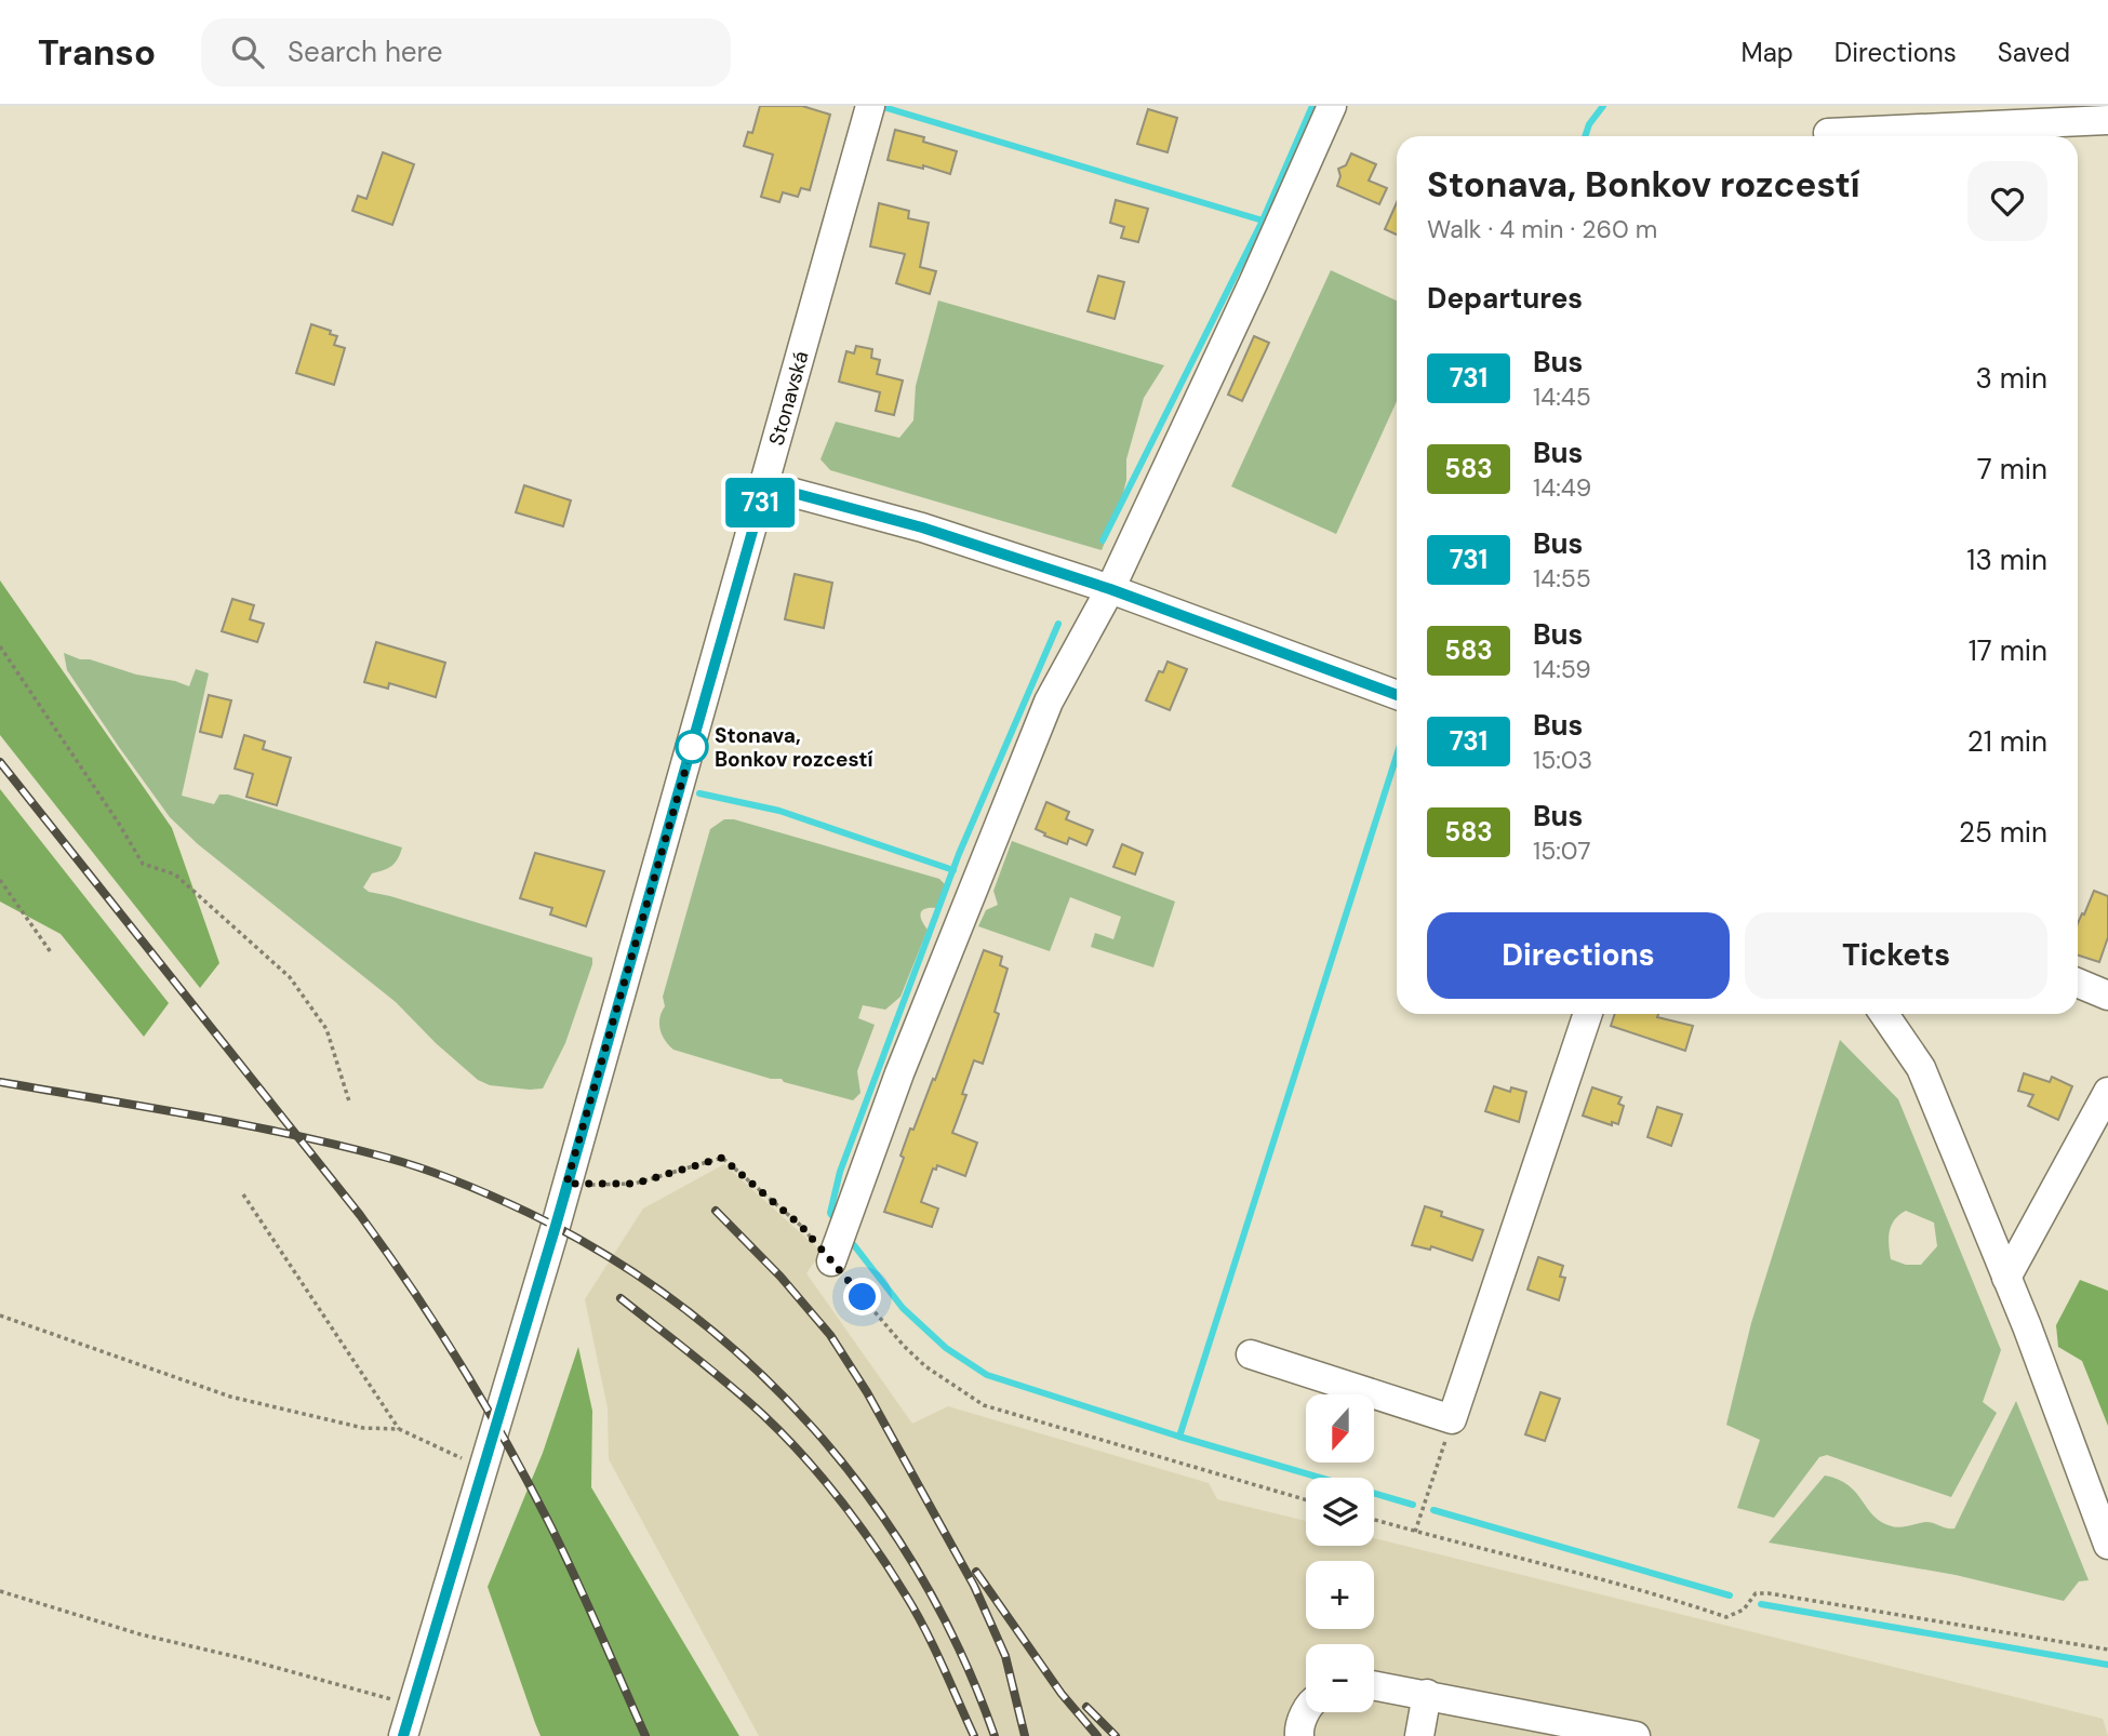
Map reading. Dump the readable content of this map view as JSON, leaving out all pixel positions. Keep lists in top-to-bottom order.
{
  "streets": {
    "street": ["Stonavská"]
  },
  "places": ["Stonava, Bonkov rozcestí"],
  "lines": ["bus line 731"],
  "north": "bottom",
  "page": {
    "header": "Transo",
    "search": "Search here",
    "nav": ["Map", "Directions", "Saved"],
    "on_map": "731",
    "heading": [
      ["Stonava, Bonkov rozcestí", "Walk · 4 min · 260 m"],
      "Departures"
    ],
    "list": [
      {
        "mark": "731",
        "name": "Bus",
        "note": "14:45",
        "value": "3 min"
      },
      {
        "mark": "583",
        "name": "Bus",
        "note": "14:49",
        "value": "7 min"
      },
      {
        "mark": "731",
        "name": "Bus",
        "note": "14:55",
        "value": "13 min"
      },
      {
        "mark": "583",
        "name": "Bus",
        "note": "14:59",
        "value": "17 min"
      },
      {
        "mark": "731",
        "name": "Bus",
        "note": "15:03",
        "value": "21 min"
      },
      {
        "mark": "583",
        "name": "Bus",
        "note": "15:07",
        "value": "25 min"
      }
    ],
    "buttons": ["Directions", "Tickets"],
    "map_buttons": ["+", "−"]
  }
}
